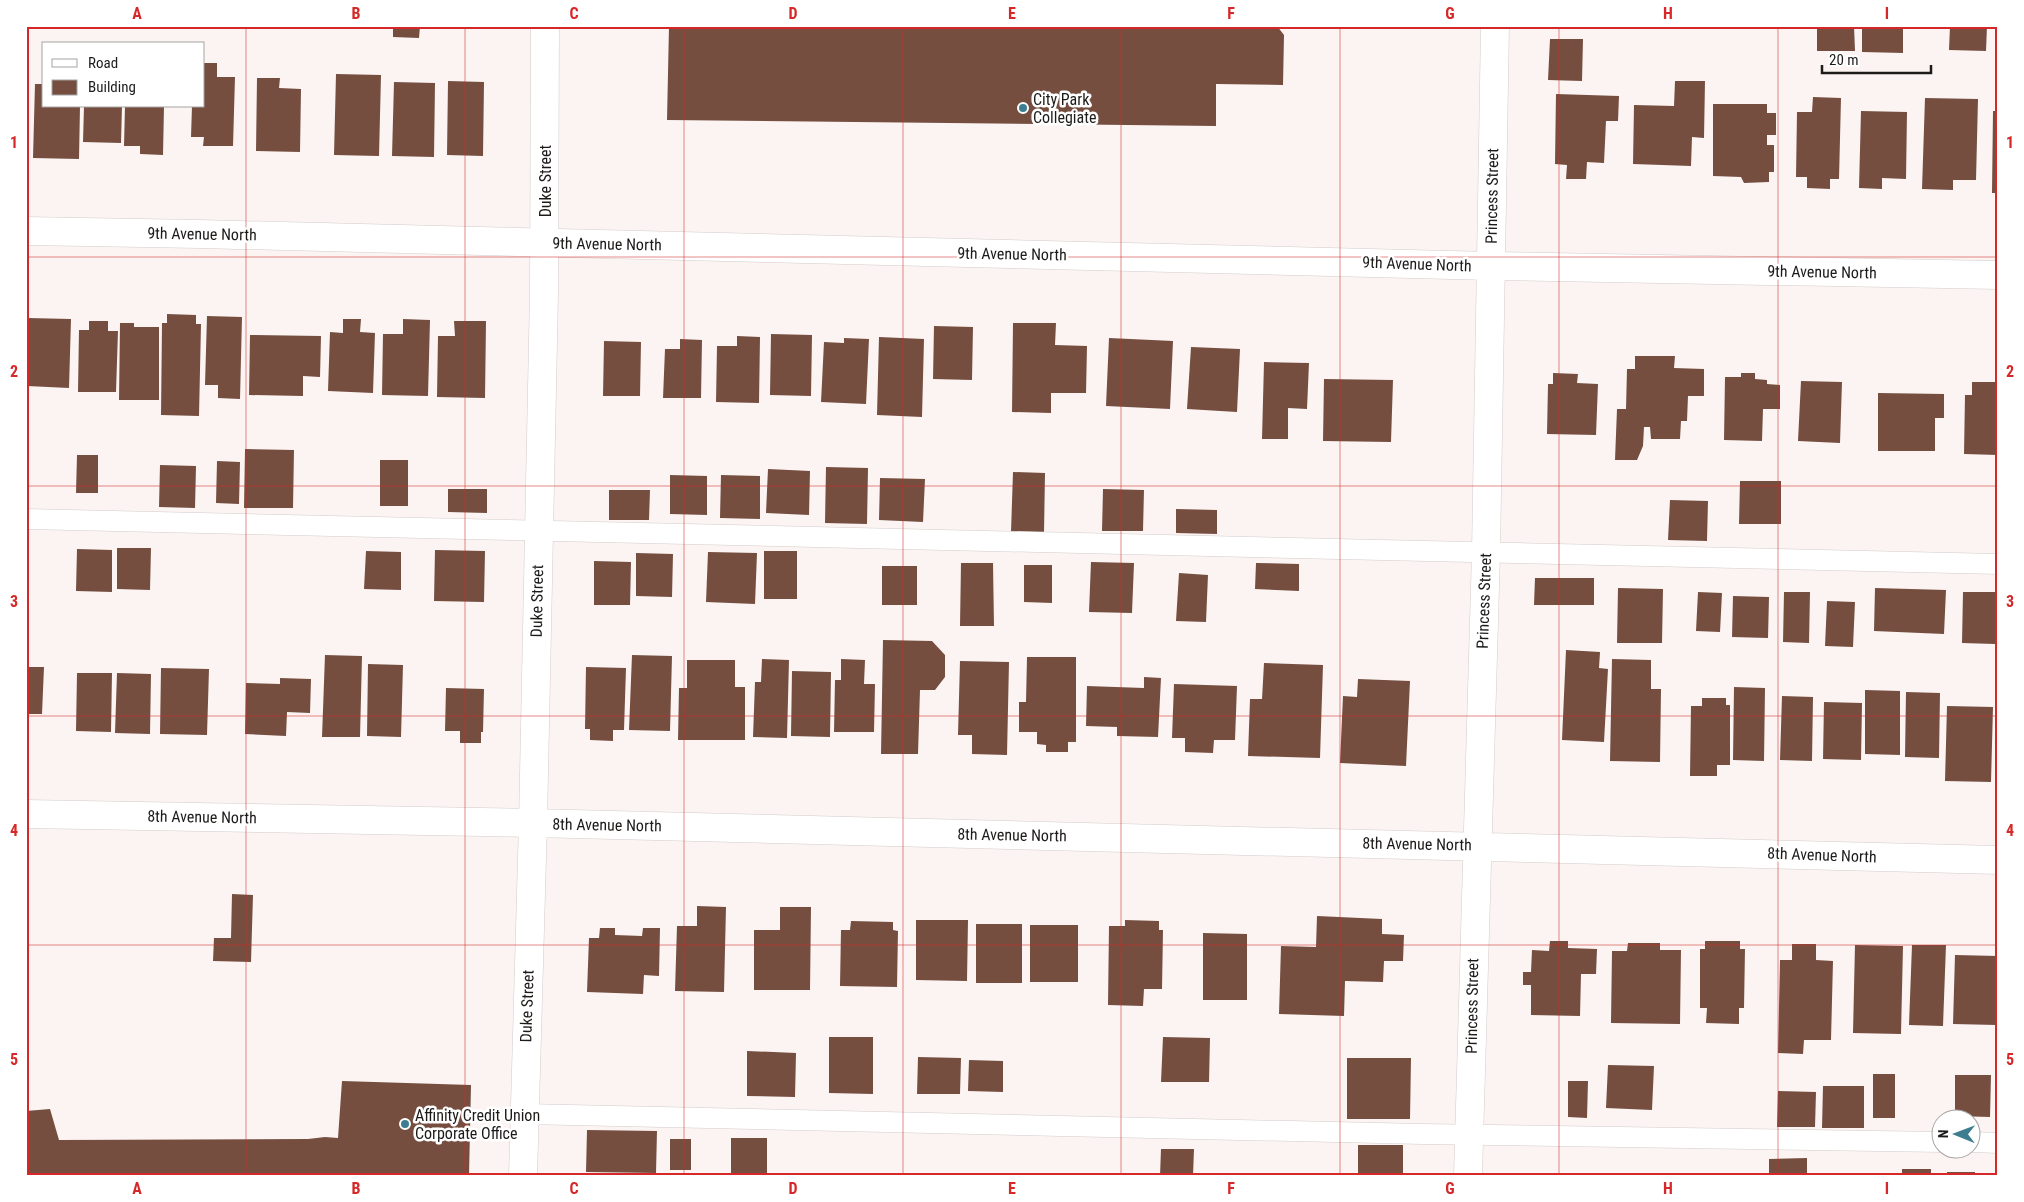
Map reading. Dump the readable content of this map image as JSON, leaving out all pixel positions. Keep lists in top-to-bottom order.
{
  "streets": {
    "street": [
      "Duke Street",
      "Princess Street",
      "9th Avenue North",
      "8th Avenue North"
    ]
  },
  "crossings": [
    ["Duke Street", "9th Avenue North"],
    ["Duke Street", "8th Avenue North"],
    ["Princess Street", "9th Avenue North"],
    ["Princess Street", "8th Avenue North"]
  ],
  "places": ["City Park Collegiate", "Affinity Credit Union Corporate Office"],
  "legend": ["Road", "Building"],
  "scale_bar": "20 m",
  "north": "left",
  "grid": {
    "columns": [
      "A",
      "B",
      "C",
      "D",
      "E",
      "F",
      "G",
      "H",
      "I"
    ],
    "rows": [
      "1",
      "2",
      "3",
      "4",
      "5"
    ]
  }
}
